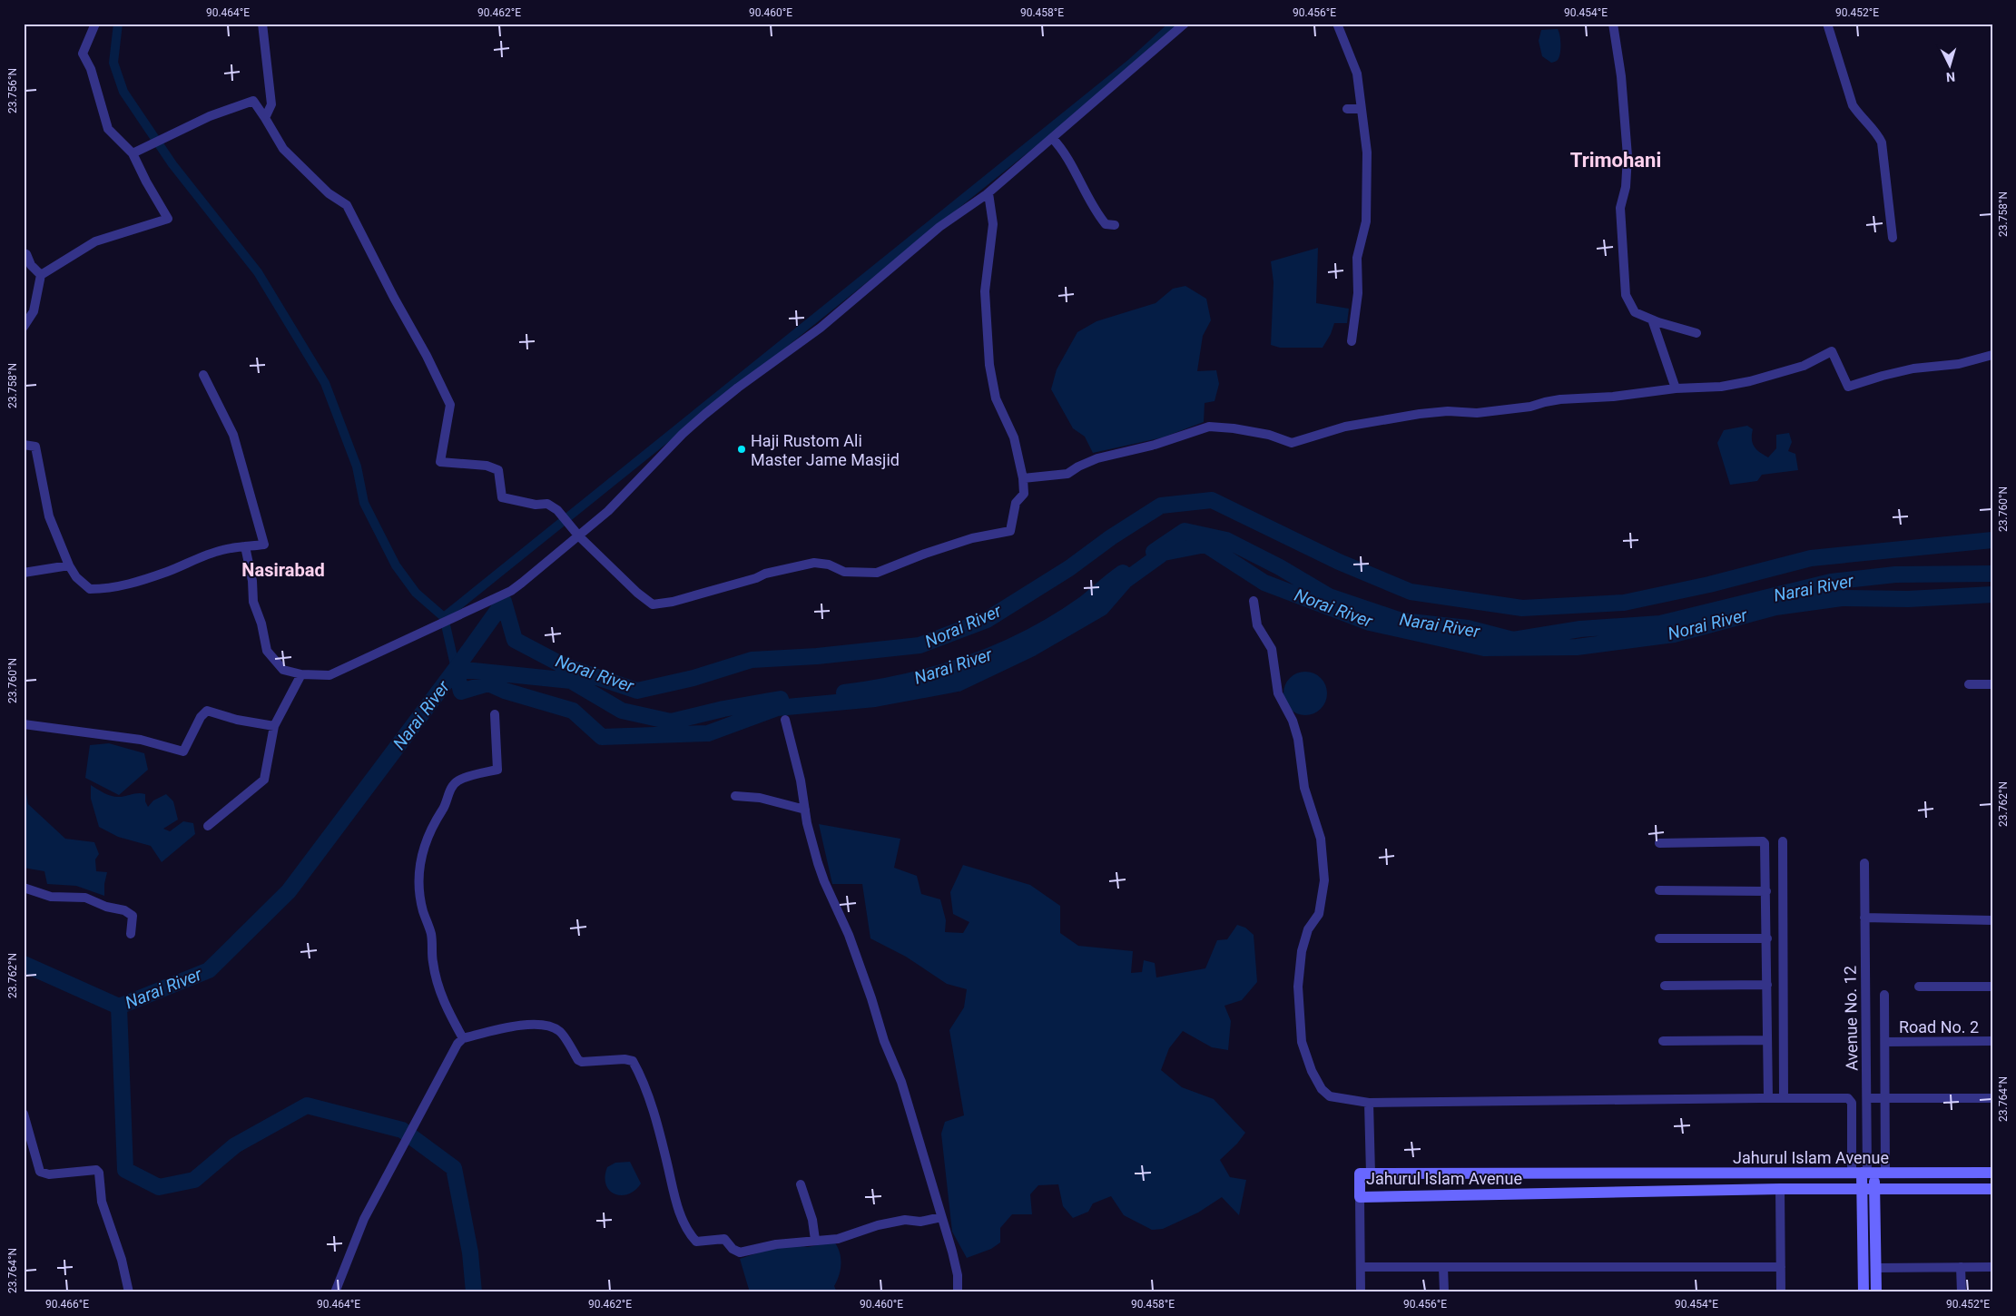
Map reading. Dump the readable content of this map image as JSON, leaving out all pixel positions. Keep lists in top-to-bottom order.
{
  "streets": {
    "street": ["Avenue No. 12", "Road No. 2", "Jahurul Islam Avenue"]
  },
  "crossings": [
    ["Avenue No. 12", "Road No. 2"],
    ["Avenue No. 12", "Jahurul Islam Avenue"]
  ],
  "districts": ["Trimohani", "Nasirabad"],
  "water": ["Narai River", "Norai River"],
  "places": ["Haji Rustom Ali Master Jame Masjid"],
  "north": "bottom",
  "coordinates": [
    "90.464°E",
    "90.462°E",
    "90.460°E",
    "90.458°E",
    "90.456°E",
    "90.454°E",
    "90.452°E",
    "23.756°N",
    "23.758°N",
    "23.760°N",
    "23.762°N",
    "23.764°N",
    "90.466°E"
  ]
}
